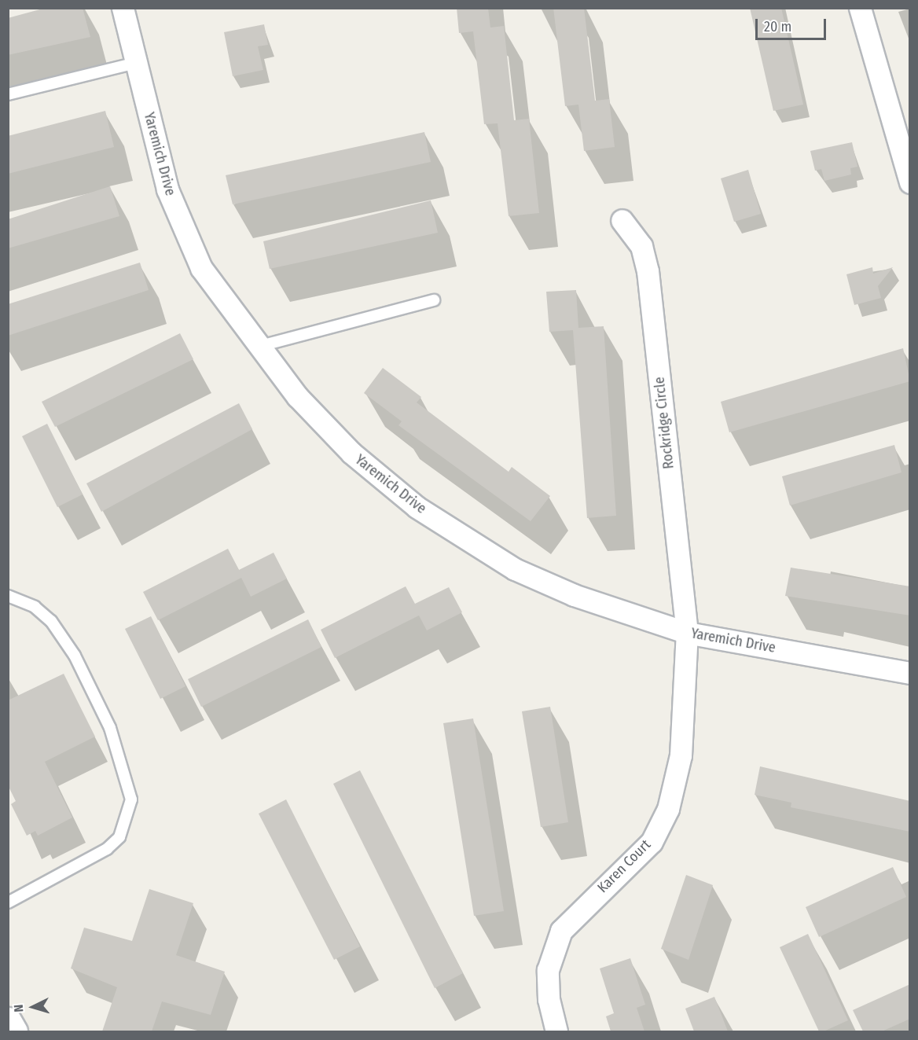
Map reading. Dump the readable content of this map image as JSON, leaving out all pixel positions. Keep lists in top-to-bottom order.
{
  "streets": {
    "street": ["Yaremich Drive", "Rockridge Circle", "Karen Court"]
  },
  "crossings": [
    ["Yaremich Drive", "Rockridge Circle"],
    ["Yaremich Drive", "Karen Court"],
    ["Rockridge Circle", "Karen Court"]
  ],
  "scale_bar": "20 m",
  "north": "left"
}
